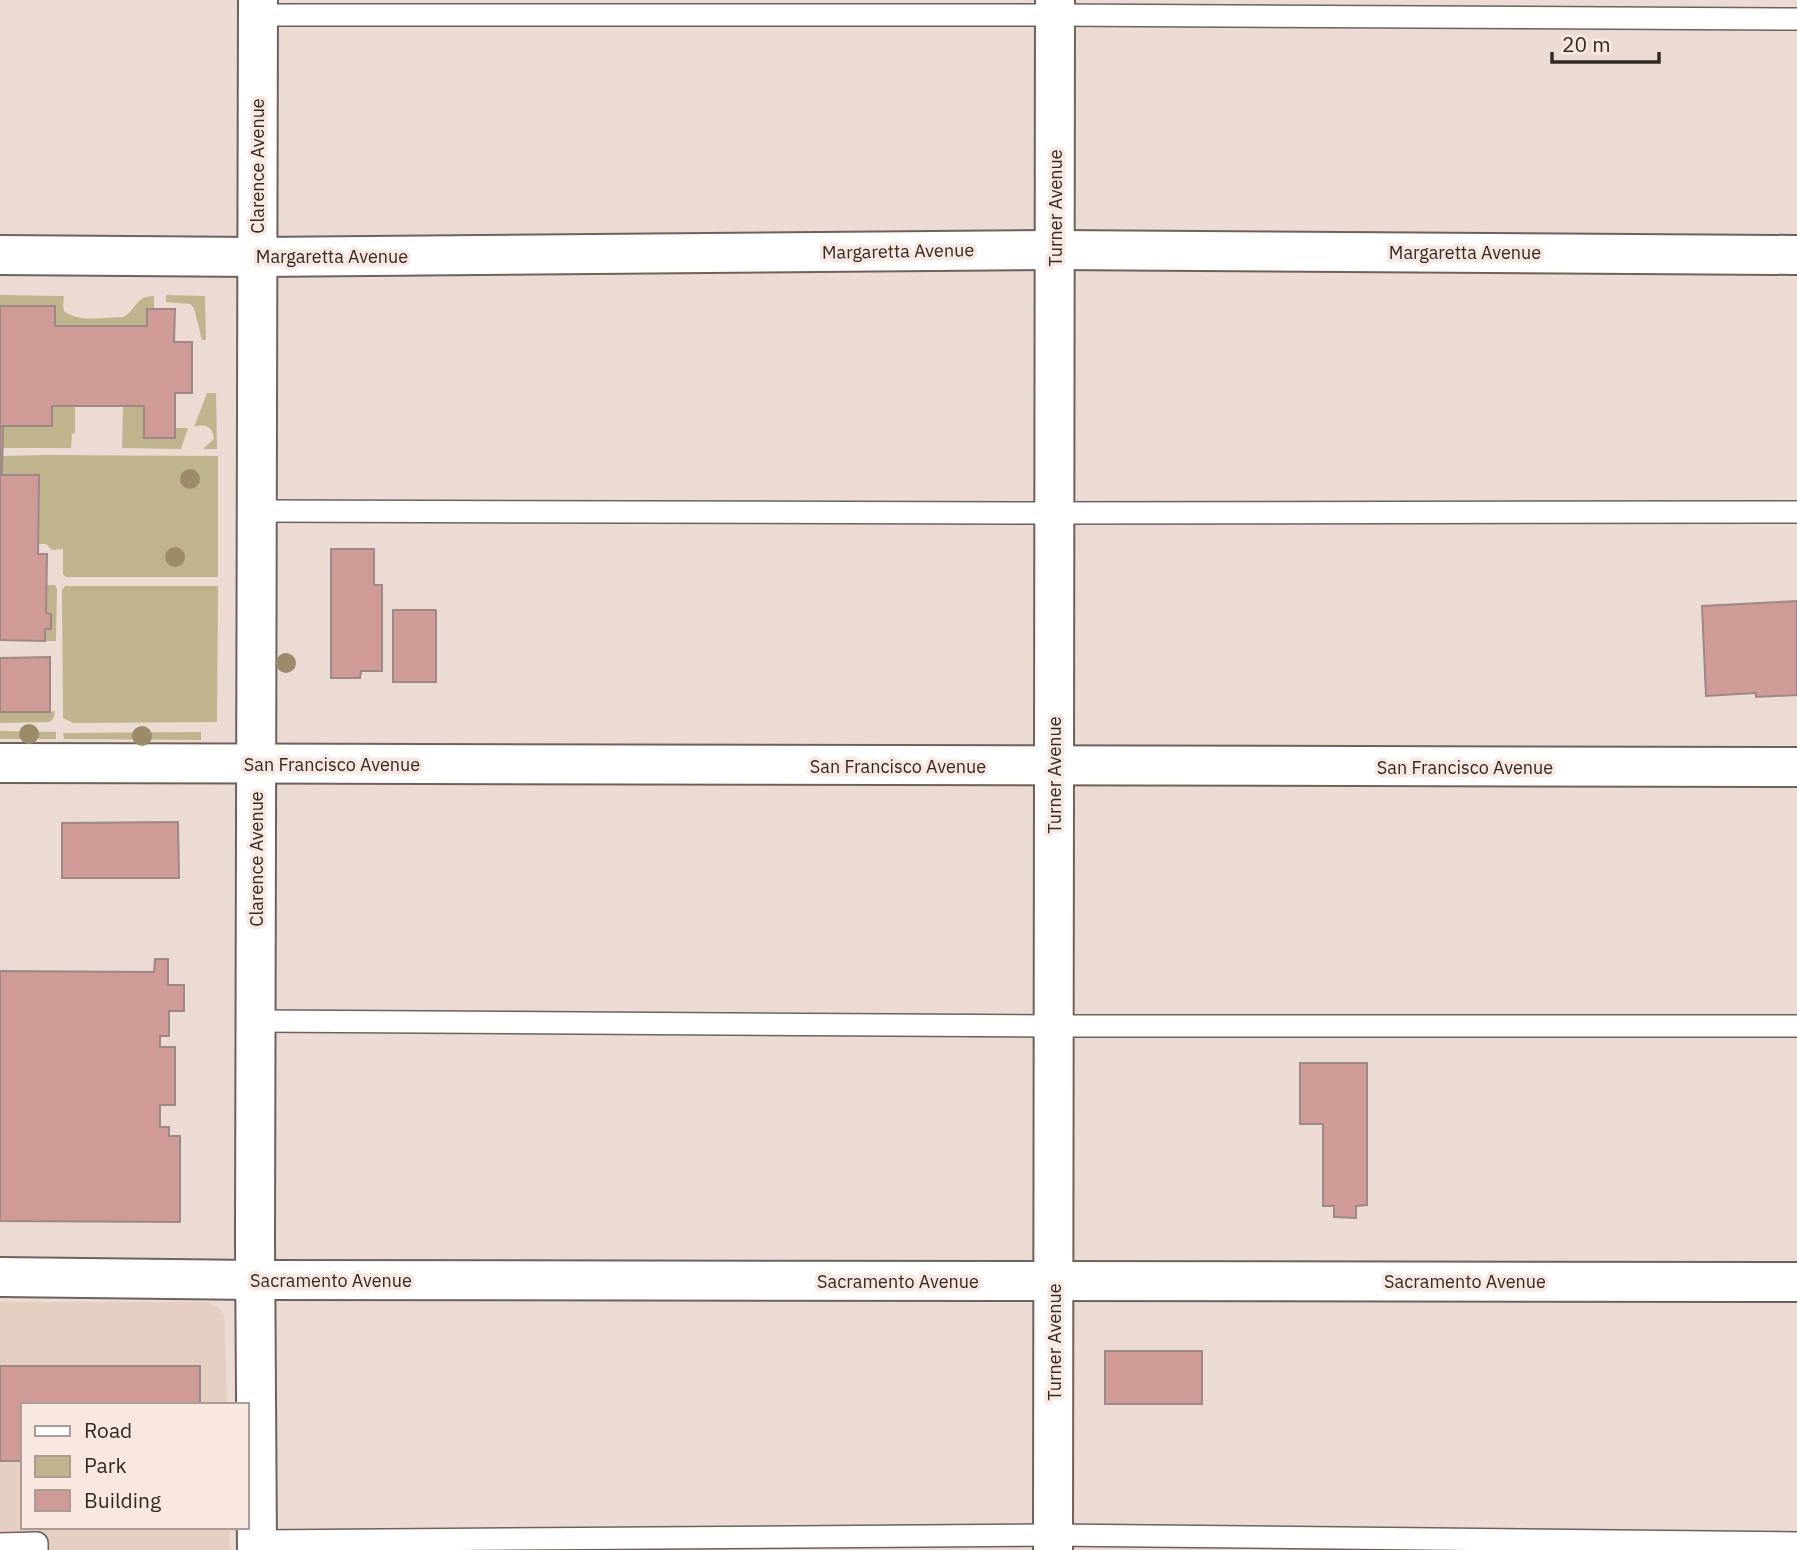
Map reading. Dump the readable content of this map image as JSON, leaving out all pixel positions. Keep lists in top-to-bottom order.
{
  "streets": {
    "street": [
      "Clarence Avenue",
      "Turner Avenue",
      "Margaretta Avenue",
      "San Francisco Avenue",
      "Sacramento Avenue"
    ]
  },
  "crossings": [
    ["Clarence Avenue", "Margaretta Avenue"],
    ["Clarence Avenue", "San Francisco Avenue"],
    ["Clarence Avenue", "Sacramento Avenue"],
    ["Turner Avenue", "Margaretta Avenue"],
    ["Turner Avenue", "San Francisco Avenue"],
    ["Turner Avenue", "Sacramento Avenue"]
  ],
  "legend": ["Road", "Park", "Building"],
  "scale_bar": "20 m"
}
